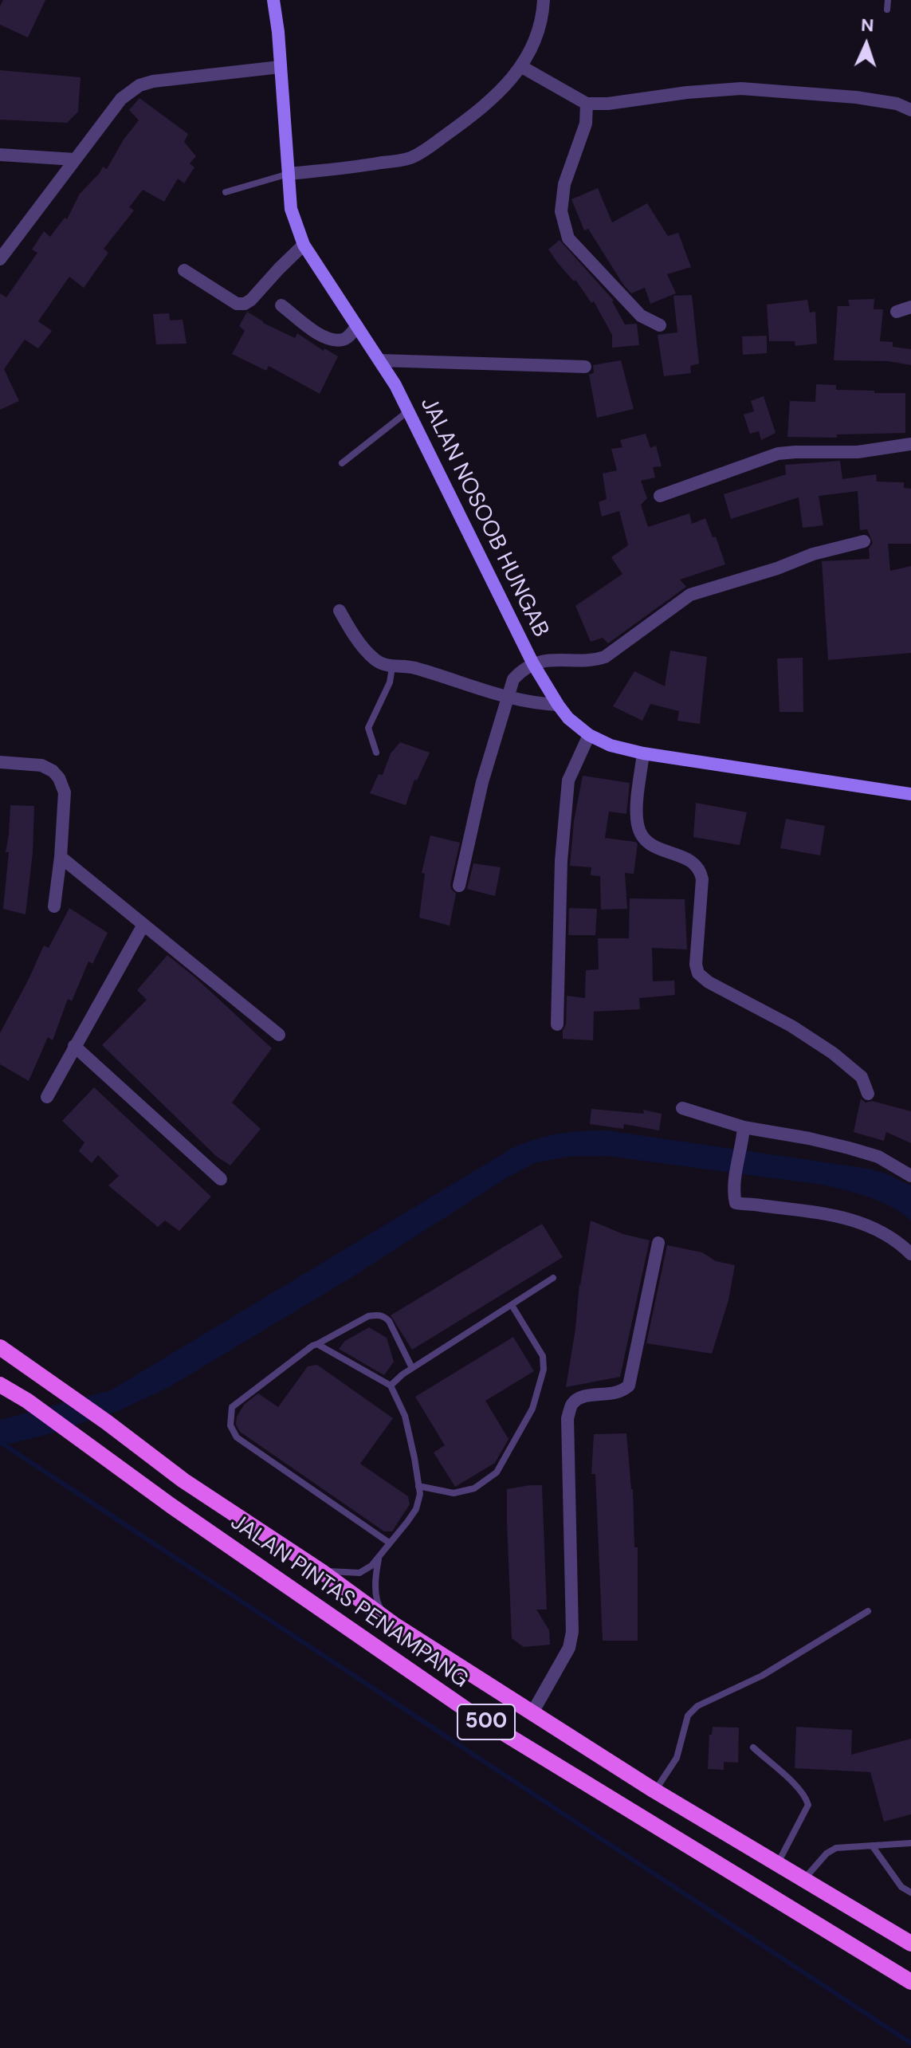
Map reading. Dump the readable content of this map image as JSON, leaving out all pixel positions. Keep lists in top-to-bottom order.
{
  "streets": {
    "main road": ["JALAN NOSOOB HUNGAB", "JALAN PINTAS PENAMPANG", "500"]
  },
  "north": "top"
}
